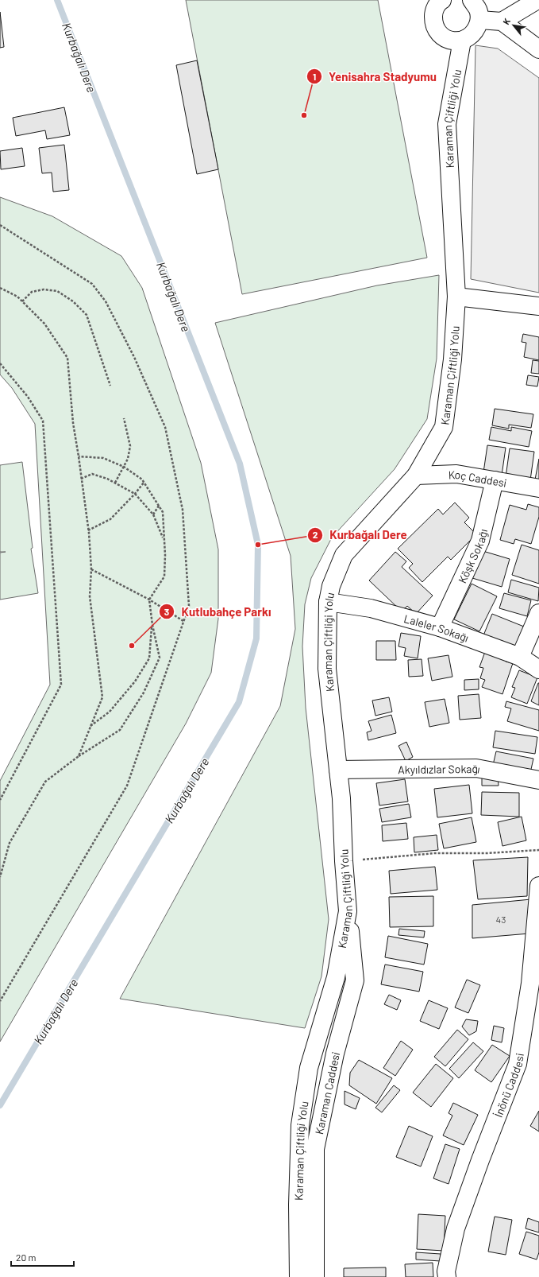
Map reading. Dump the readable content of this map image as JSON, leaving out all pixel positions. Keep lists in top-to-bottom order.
{
  "streets": {
    "main road": [
      "Karaman Çiftliği Yolu",
      "Koç Caddesi",
      "Köşk Sokağı",
      "Laleler Sokağı",
      "Akyıldızlar Sokağı",
      "İnönü Caddesi",
      "Karaman Caddesi"
    ]
  },
  "crossings": [
    ["Karaman Çiftliği Yolu", "Koç Caddesi"],
    ["Karaman Çiftliği Yolu", "Laleler Sokağı"],
    ["Karaman Çiftliği Yolu", "Akyıldızlar Sokağı"],
    ["Karaman Çiftliği Yolu", "Karaman Caddesi"],
    ["Koç Caddesi", "Köşk Sokağı"],
    ["Köşk Sokağı", "Laleler Sokağı"]
  ],
  "water": ["Kurbağalı Dere"],
  "places": ["Yenisahra Stadyumu", "Kurbağalı Dere", "Kutlubahçe Parkı"],
  "house_numbers": ["43"],
  "scale_bar": "20 m",
  "north": "top left"
}
